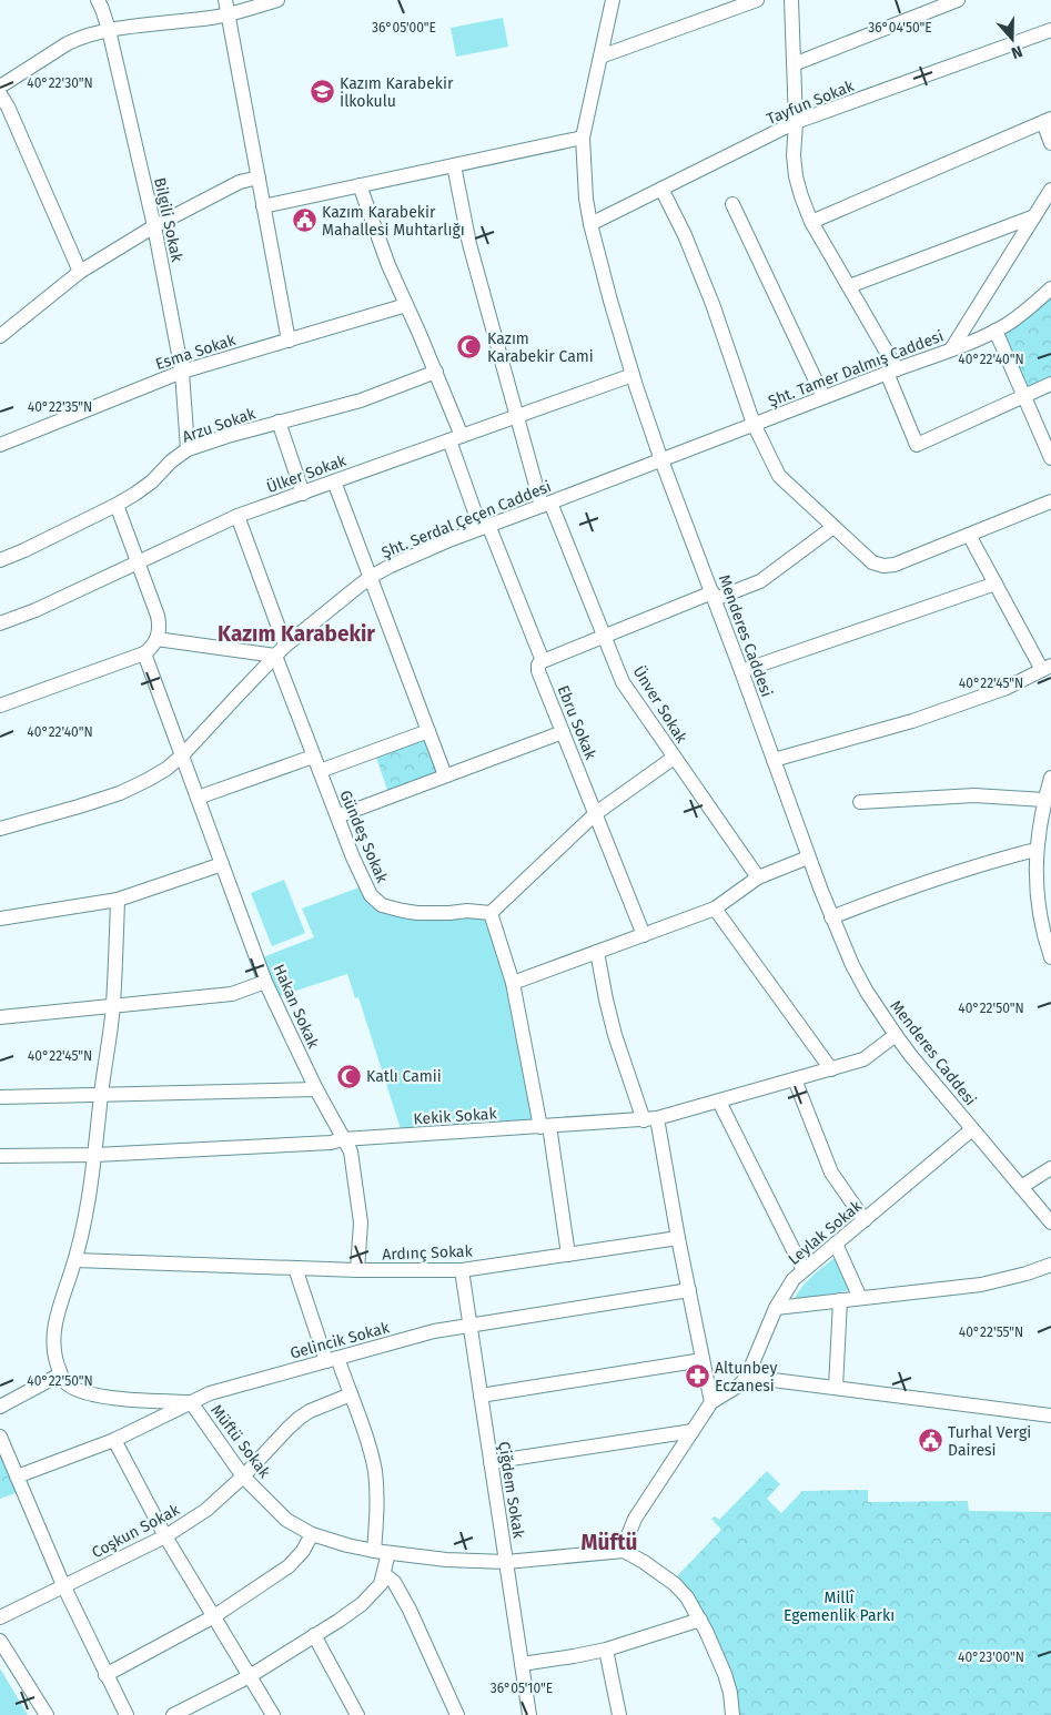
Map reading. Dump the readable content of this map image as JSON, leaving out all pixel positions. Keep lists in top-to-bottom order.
{
  "streets": {
    "street": [
      "Tayfun Sokak",
      "Bilgili Sokak",
      "Esma Sokak",
      "Şht. Tamer Dalmış Caddesi",
      "Arzu Sokak",
      "Ülker Sokak",
      "Şht. Serdal Çeçen Caddesi",
      "Menderes Caddesi",
      "Ünver Sokak",
      "Ebru Sokak",
      "Gündeş Sokak",
      "Hakan Sokak",
      "Kekik Sokak",
      "Leylak Sokak",
      "Ardınç Sokak",
      "Gelincik Sokak",
      "Müftü Sokak",
      "Çiğdem Sokak",
      "Coşkun Sokak"
    ]
  },
  "crossings": [
    ["Tayfun Sokak", "Menderes Caddesi"],
    ["Bilgili Sokak", "Esma Sokak"],
    ["Bilgili Sokak", "Arzu Sokak"],
    ["Esma Sokak", "Ebru Sokak"],
    ["Şht. Tamer Dalmış Caddesi", "Şht. Serdal Çeçen Caddesi"],
    ["Şht. Tamer Dalmış Caddesi", "Menderes Caddesi"],
    ["Arzu Sokak", "Ebru Sokak"],
    ["Ülker Sokak", "Menderes Caddesi"],
    ["Ülker Sokak", "Ünver Sokak"],
    ["Ülker Sokak", "Ebru Sokak"],
    ["Ülker Sokak", "Gündeş Sokak"],
    ["Şht. Serdal Çeçen Caddesi", "Menderes Caddesi"],
    ["Şht. Serdal Çeçen Caddesi", "Ünver Sokak"],
    ["Şht. Serdal Çeçen Caddesi", "Ebru Sokak"],
    ["Şht. Serdal Çeçen Caddesi", "Gündeş Sokak"],
    ["Şht. Serdal Çeçen Caddesi", "Hakan Sokak"],
    ["Menderes Caddesi", "Kekik Sokak"],
    ["Menderes Caddesi", "Leylak Sokak"],
    ["Hakan Sokak", "Kekik Sokak"],
    ["Hakan Sokak", "Ardınç Sokak"],
    ["Ardınç Sokak", "Çiğdem Sokak"],
    ["Gelincik Sokak", "Müftü Sokak"],
    ["Gelincik Sokak", "Çiğdem Sokak"],
    ["Müftü Sokak", "Çiğdem Sokak"],
    ["Müftü Sokak", "Coşkun Sokak"]
  ],
  "districts": ["Kazım Karabekir", "Müftü"],
  "parks": ["Millî Egemenlik Parkı"],
  "places": {
    "school or university": ["Kazım Karabekir İlkokulu"],
    "public building": ["Kazım Karabekir Mahallesi Muhtarlığı", "Turhal Vergi Dairesi"],
    "mosque": ["Kazım Karabekir Cami", "Katlı Camii"],
    "pharmacy": ["Altunbey Eczanesi"]
  },
  "north": "bottom",
  "coordinates": [
    "36°05'00\"E",
    "36°04'50\"E",
    "40°22'30\"N",
    "40°22'40\"N",
    "40°22'35\"N",
    "40°22'45\"N",
    "40°22'50\"N",
    "40°22'55\"N",
    "40°23'00\"N",
    "36°05'10\"E"
  ]
}
